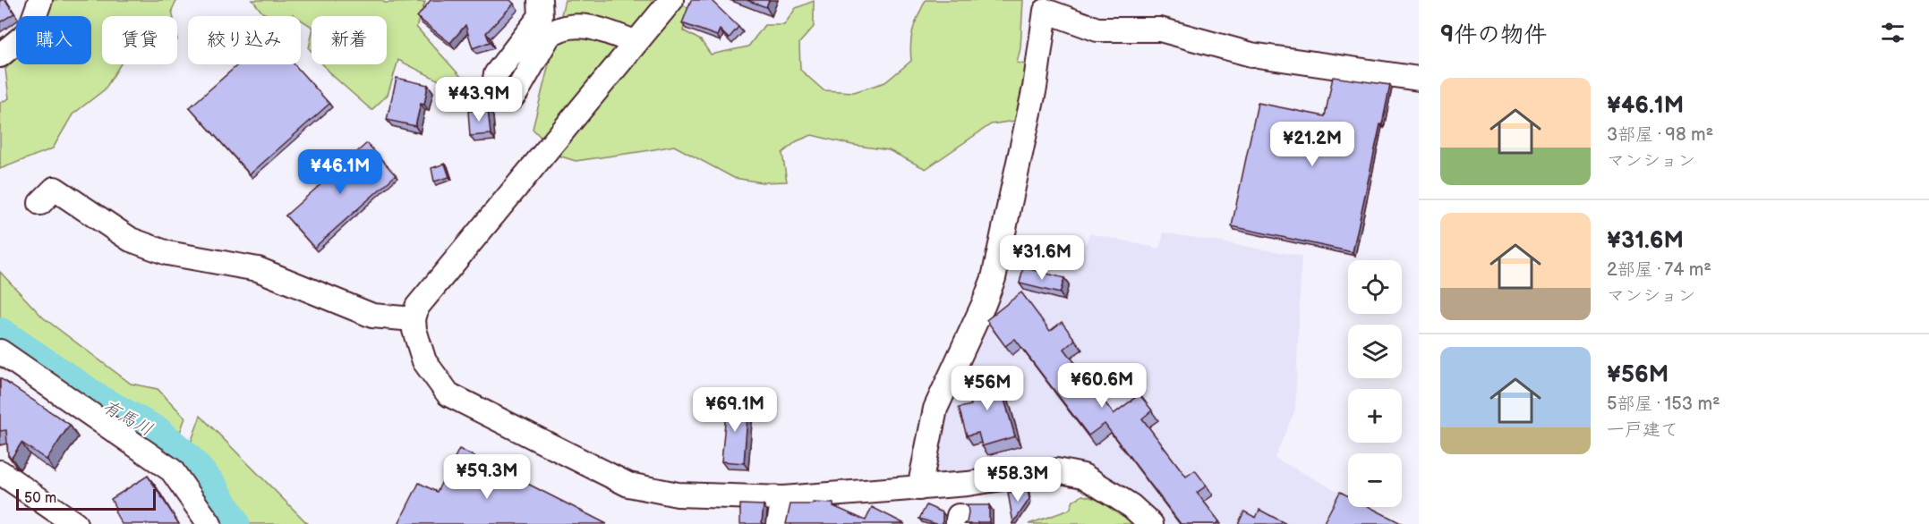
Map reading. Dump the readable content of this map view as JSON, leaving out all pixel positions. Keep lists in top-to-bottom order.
{
  "water": ["有馬川"],
  "scale_bar": "50 m",
  "page": {
    "heading": "9件の物件",
    "chip": [
      "購入",
      "賃貸",
      "絞り込み",
      "新着"
    ],
    "list": [
      {
        "name": "¥46.1M",
        "note": "3部屋 · 98 m² · マンション"
      },
      {
        "name": "¥31.6M",
        "note": "2部屋 · 74 m² · マンション"
      },
      {
        "name": "¥56M",
        "note": "5部屋 · 153 m² · 一戸建て"
      }
    ],
    "price": [
      "¥43.9M",
      "¥21.2M",
      "¥46.1M",
      "¥31.6M",
      "¥60.6M",
      "¥56M",
      "¥69.1M",
      "¥59.3M",
      "¥58.3M"
    ],
    "map_buttons": ["+", "−"],
    "scale": "50 m"
  }
}
